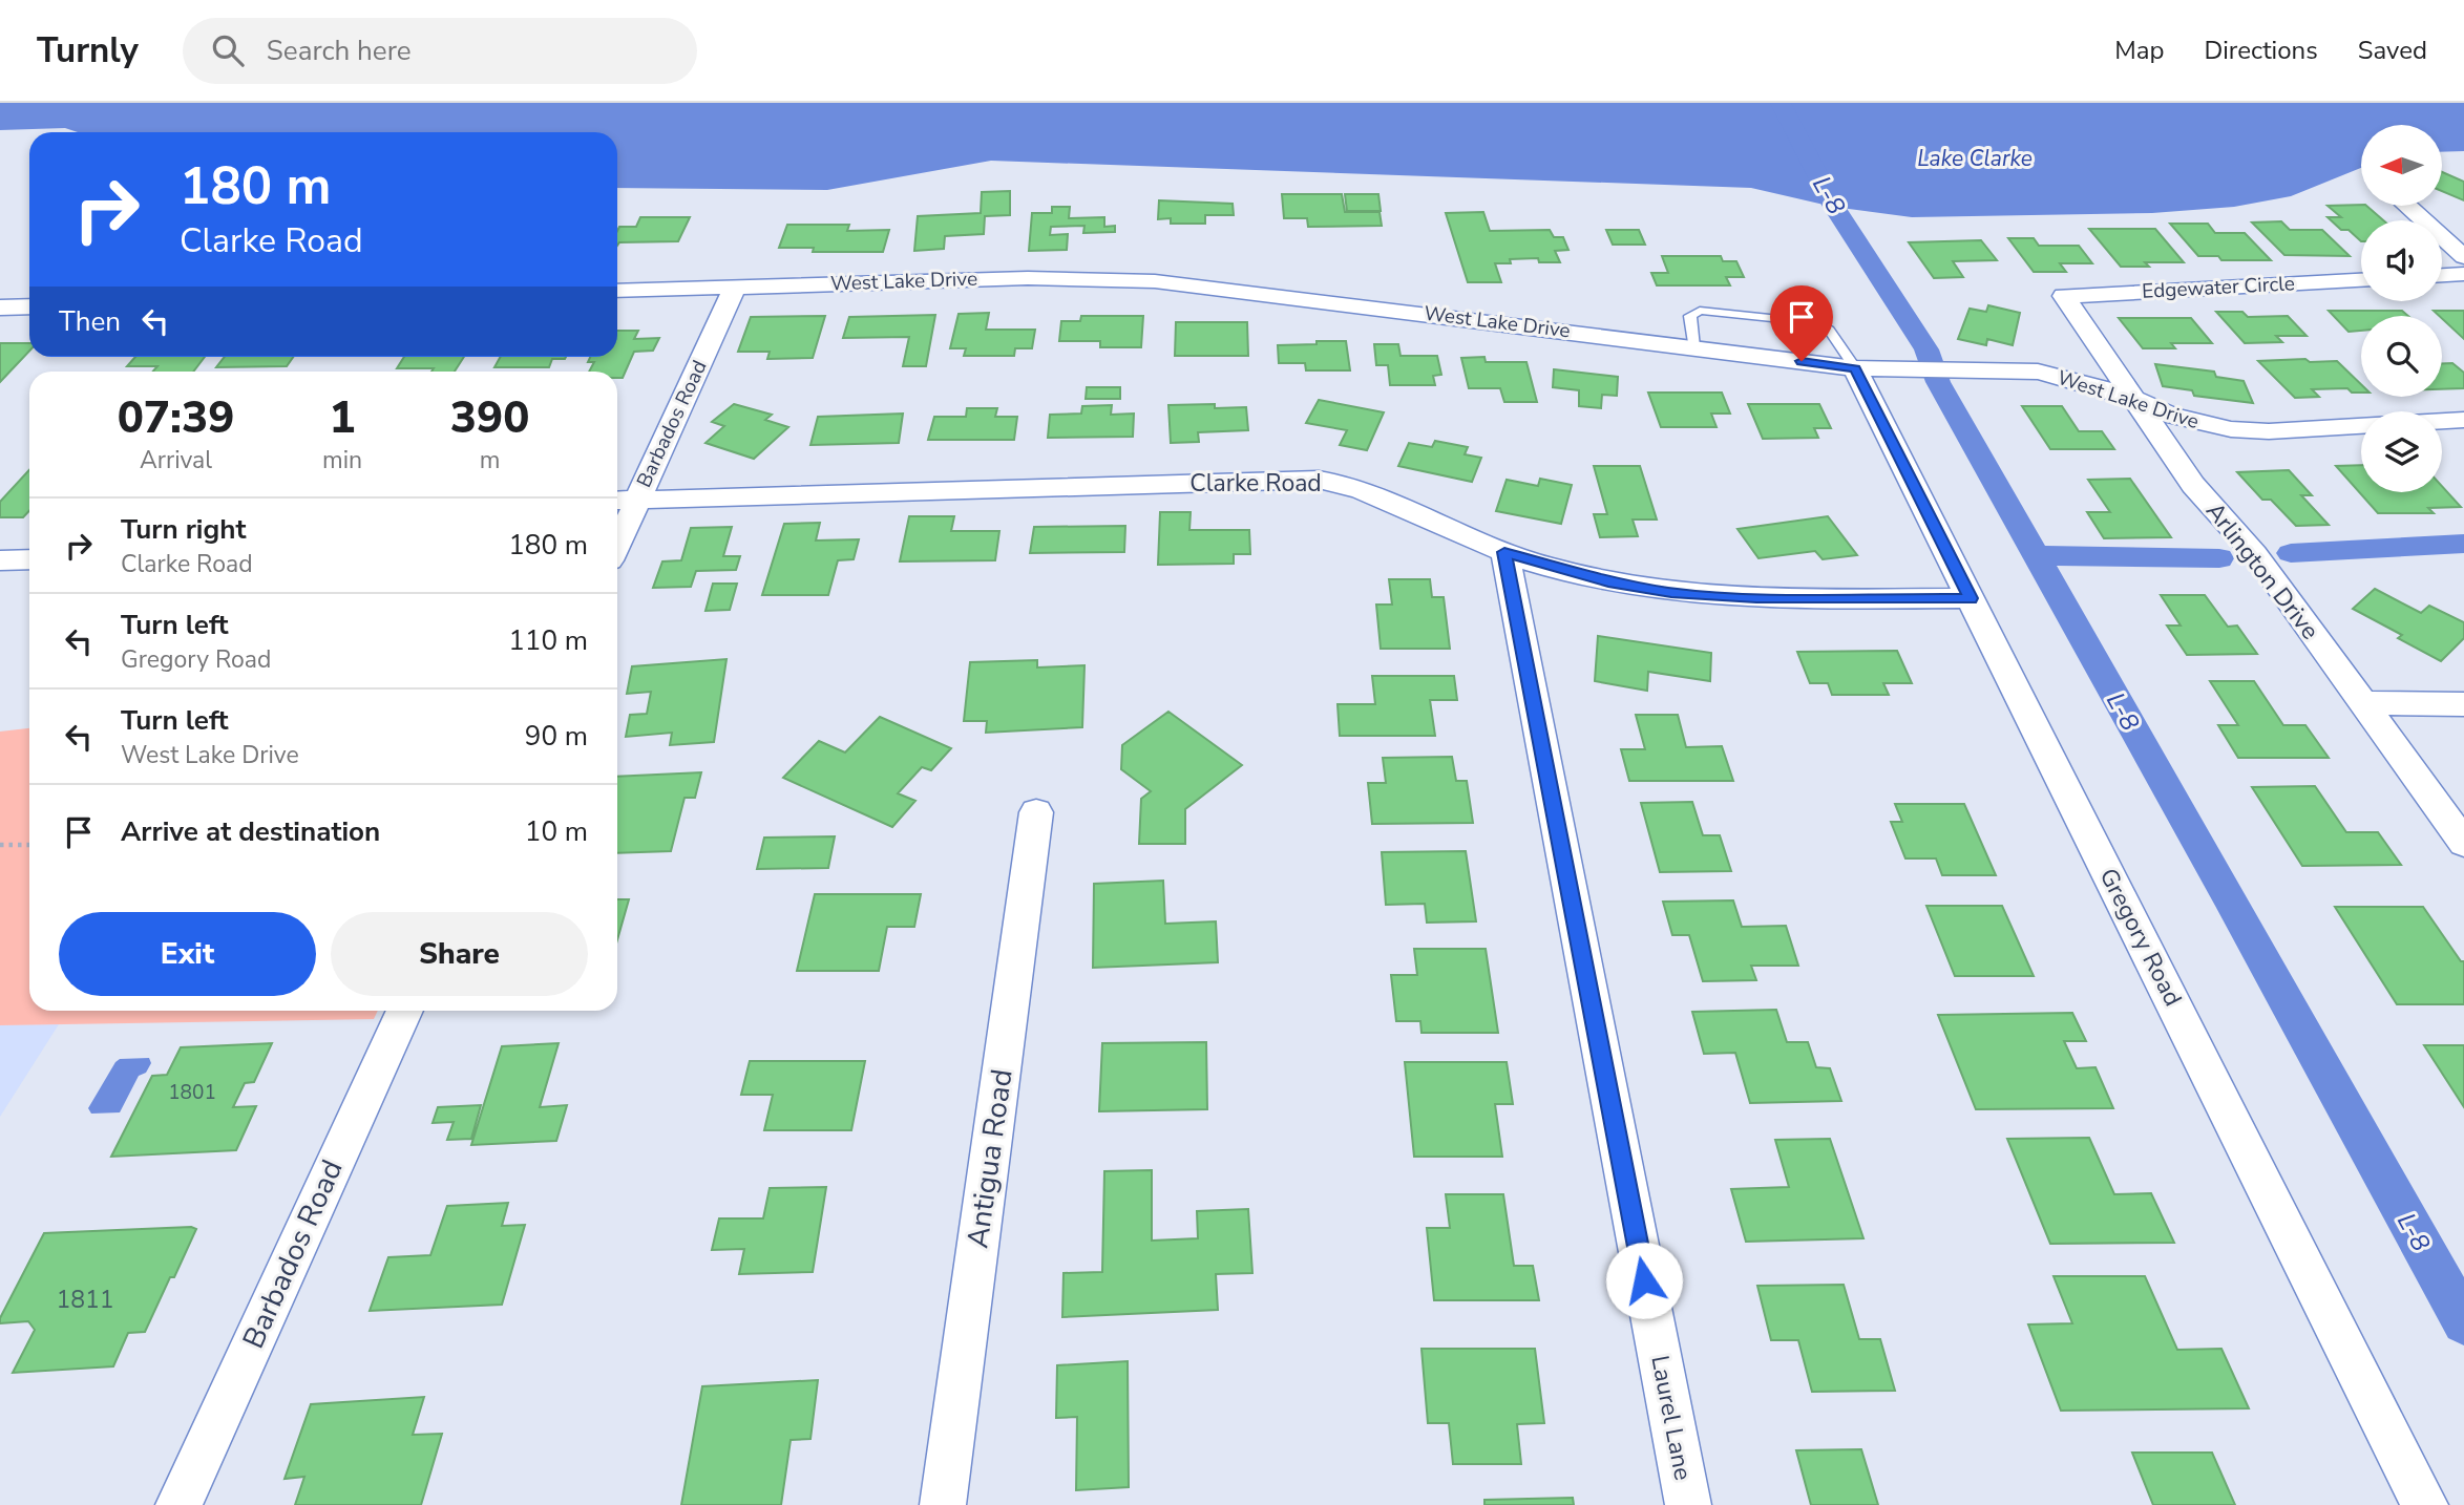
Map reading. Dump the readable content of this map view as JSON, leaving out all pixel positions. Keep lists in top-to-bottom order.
{
  "streets": {
    "street": [
      "West Lake Drive",
      "Edgewater Circle",
      "Barbados Road",
      "Clarke Road",
      "Arlington Drive",
      "Gregory Road",
      "Antigua Road",
      "Laurel Lane"
    ]
  },
  "crossings": [
    ["West Lake Drive", "Barbados Road"],
    ["West Lake Drive", "Arlington Drive"],
    ["West Lake Drive", "Gregory Road"],
    ["Edgewater Circle", "Arlington Drive"],
    ["Barbados Road", "Clarke Road"],
    ["Clarke Road", "Gregory Road"],
    ["Clarke Road", "Laurel Lane"]
  ],
  "water": ["Lake Clarke", "L-8"],
  "house_numbers": ["1801", "1811"],
  "north": "left",
  "page": {
    "header": "Turnly",
    "search": "Search here",
    "nav": ["Map", "Directions", "Saved"],
    "turn": ["180 m", "Clarke Road"],
    "then": "Then",
    "eta": [
      "07:39",
      "Arrival",
      "1",
      "min",
      "390",
      "m"
    ],
    "list": [
      {
        "name": "Turn right",
        "note": "Clarke Road",
        "value": "180 m"
      },
      {
        "name": "Turn left",
        "note": "Gregory Road",
        "value": "110 m"
      },
      {
        "name": "Turn left",
        "note": "West Lake Drive",
        "value": "90 m"
      },
      {
        "name": "Arrive at destination",
        "value": "10 m"
      }
    ],
    "buttons": ["Exit", "Share"]
  }
}
